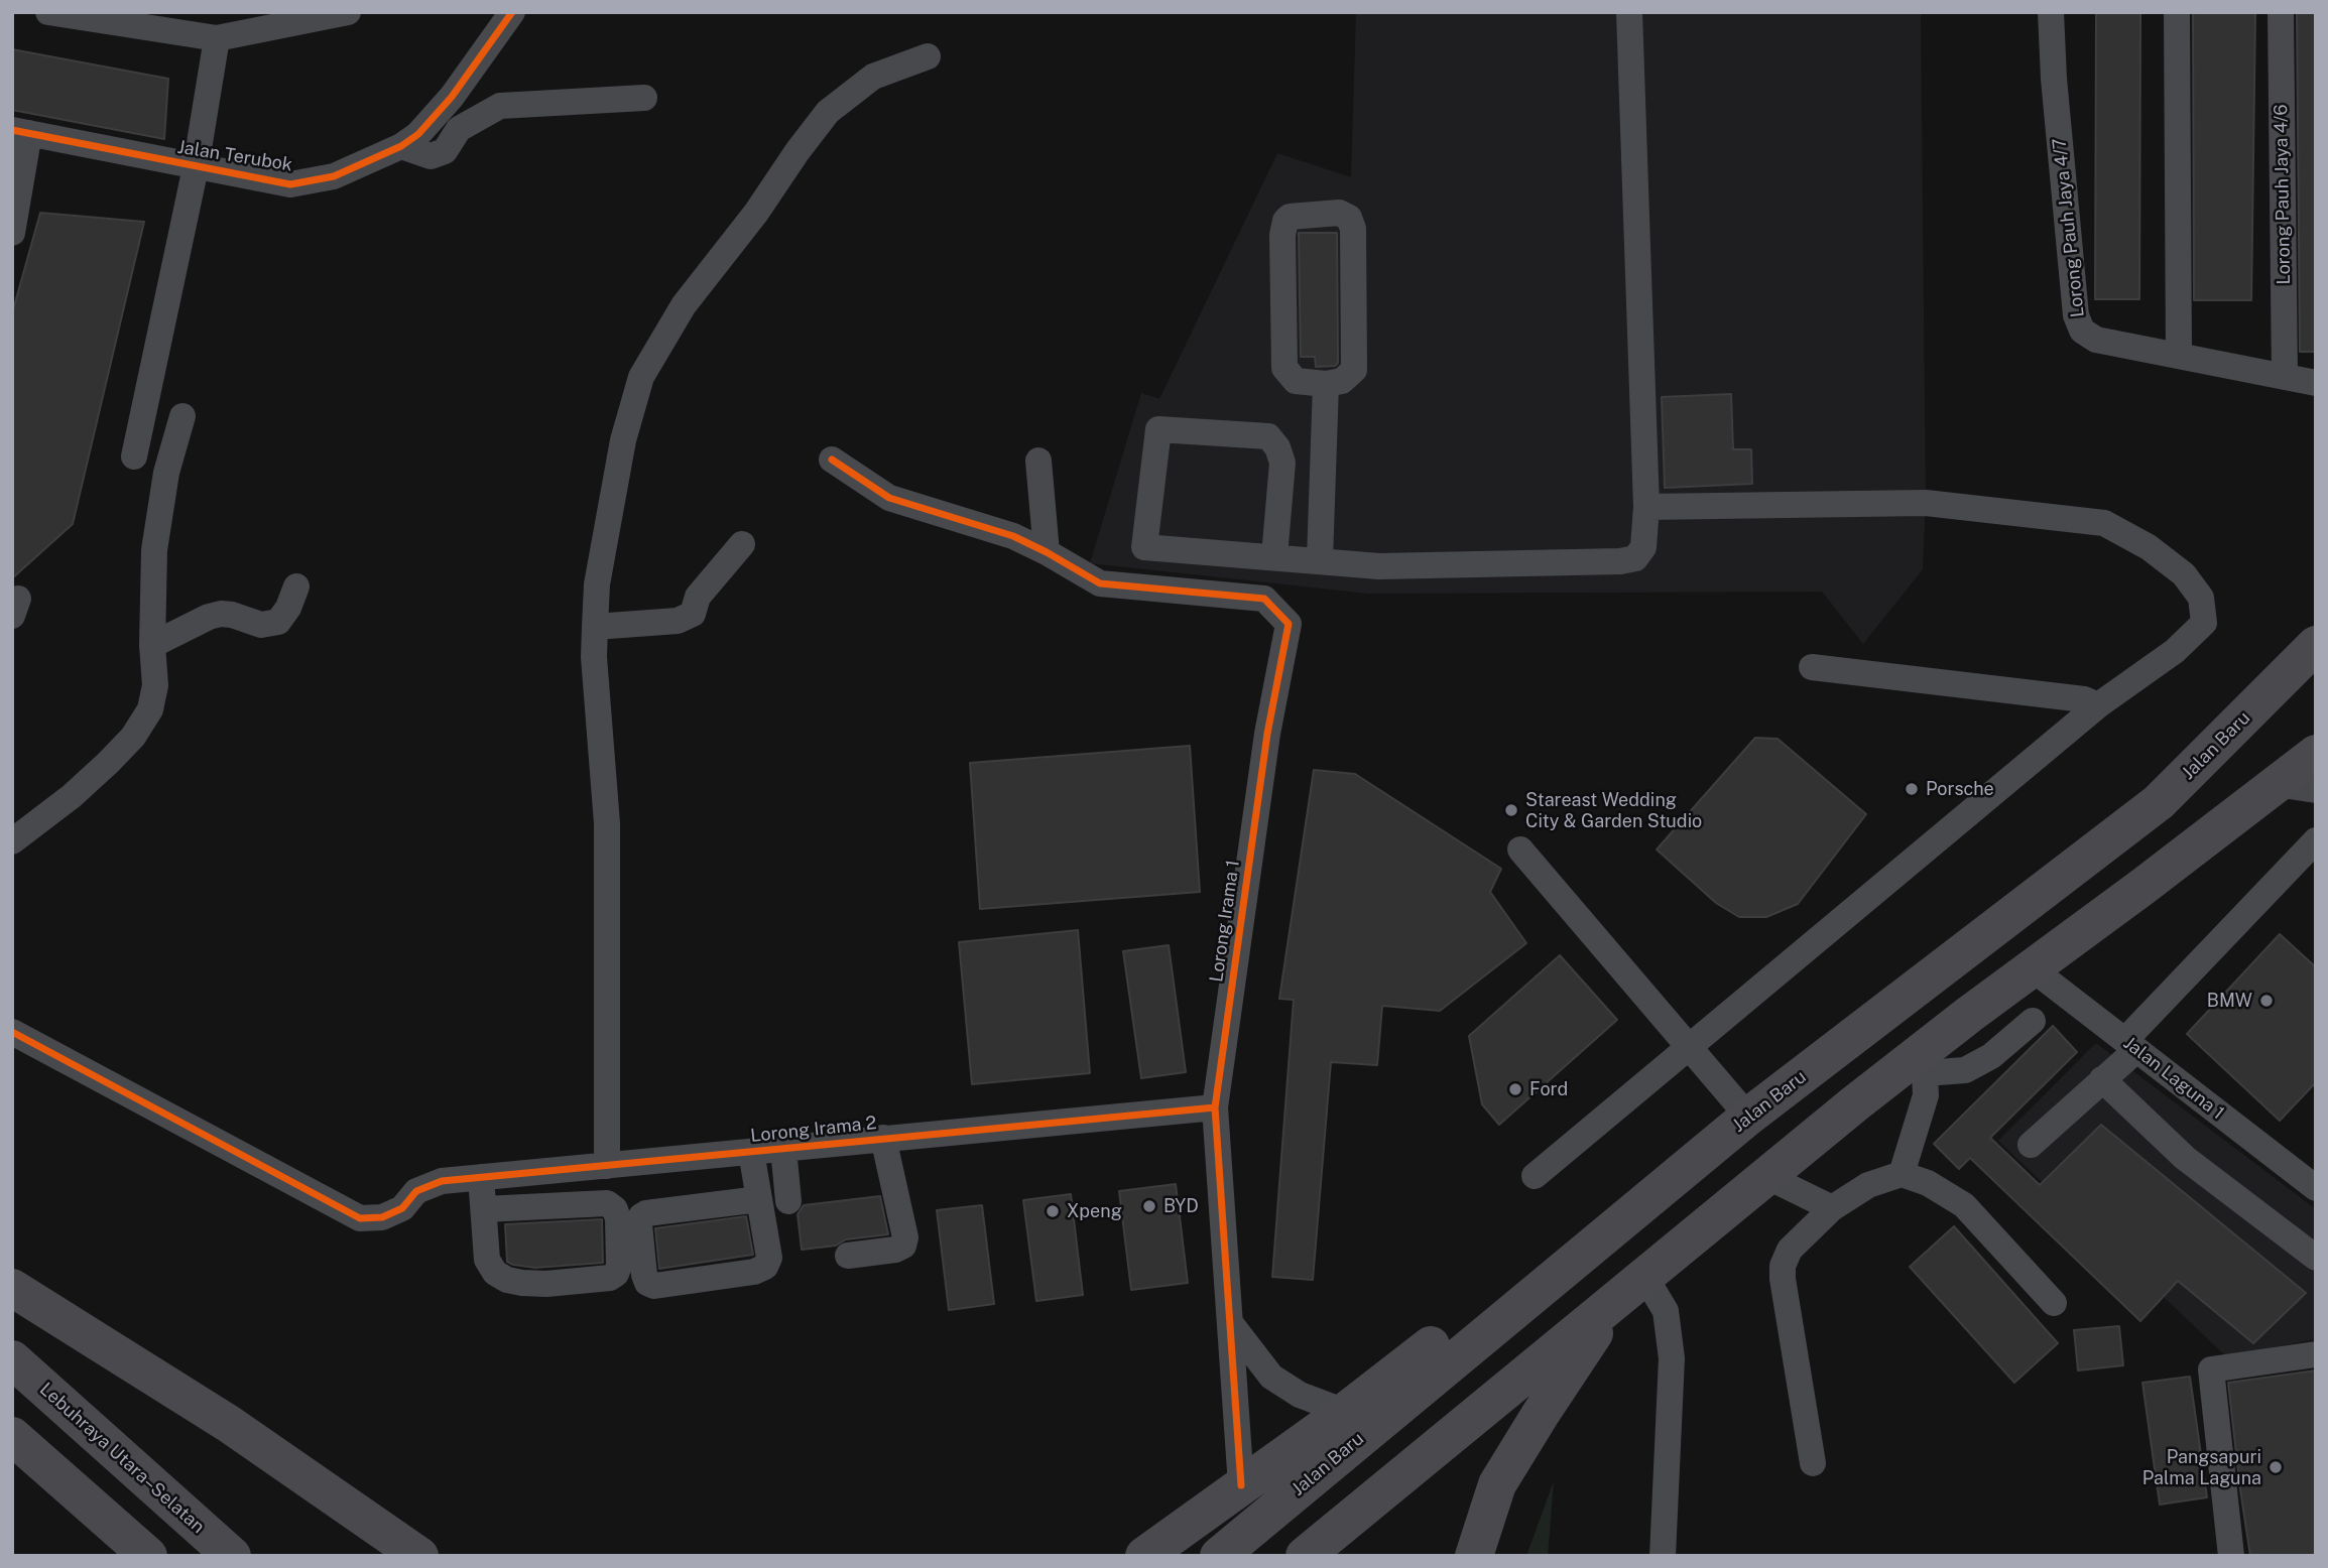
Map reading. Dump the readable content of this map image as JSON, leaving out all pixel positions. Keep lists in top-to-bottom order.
{
  "streets": {
    "highway": ["Jalan Baru", "Lebuhraya Utara–Selatan"],
    "street": [
      "Jalan Terubok",
      "Lorong Pauh Jaya 4/6",
      "Lorong Pauh Jaya 4/7",
      "Lorong Irama 1",
      "Jalan Laguna 1",
      "Lorong Irama 2"
    ]
  },
  "crossings": [
    ["Lorong Pauh Jaya 4/6", "Lorong Pauh Jaya 4/7"],
    ["Lorong Irama 1", "Lorong Irama 2"]
  ],
  "places": [
    "Porsche",
    "Stareast Wedding City & Garden Studio",
    "BMW",
    "Ford",
    "BYD",
    "Xpeng",
    "Pangsapuri Palma Laguna"
  ]
}
